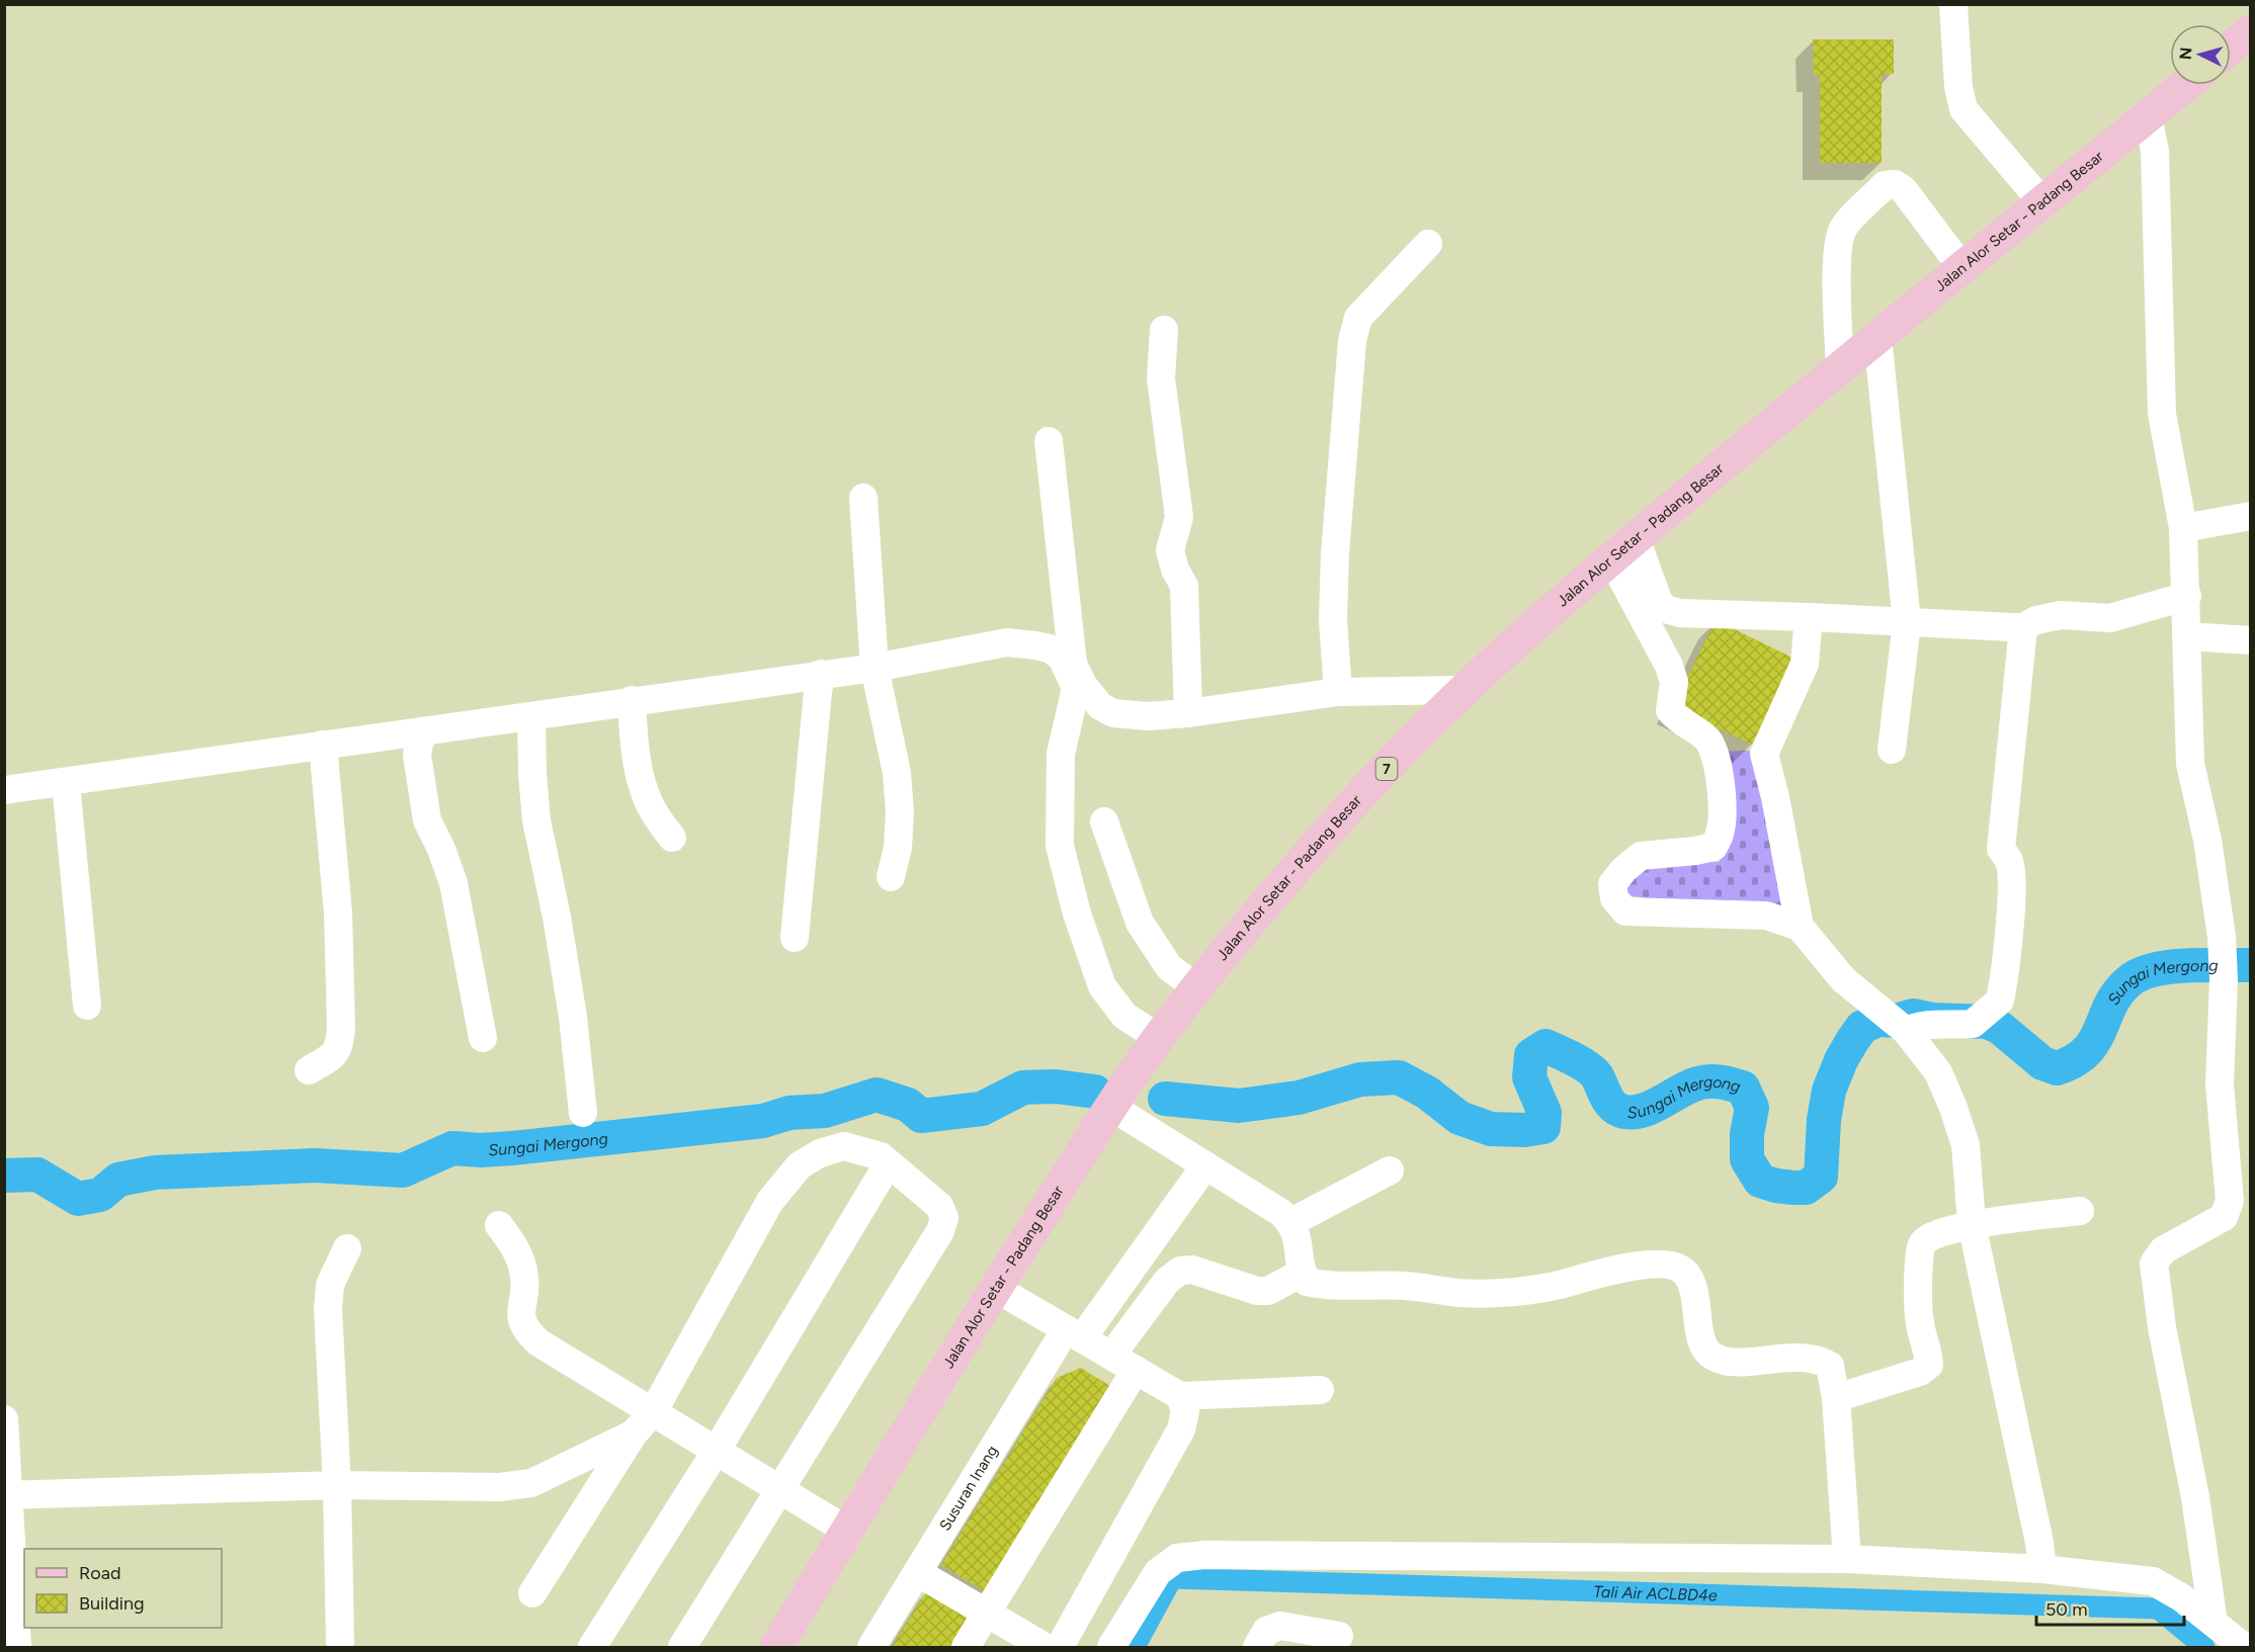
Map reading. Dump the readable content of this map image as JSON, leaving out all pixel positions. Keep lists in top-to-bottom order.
{
  "streets": {
    "main road": ["Jalan Alor Setar - Padang Besar", "7"],
    "street": ["Susuran Inang"]
  },
  "water": ["Sungai Mergong", "Tali Air ACLBD4e"],
  "legend": ["Road", "Building"],
  "scale_bar": "50 m",
  "north": "left"
}
